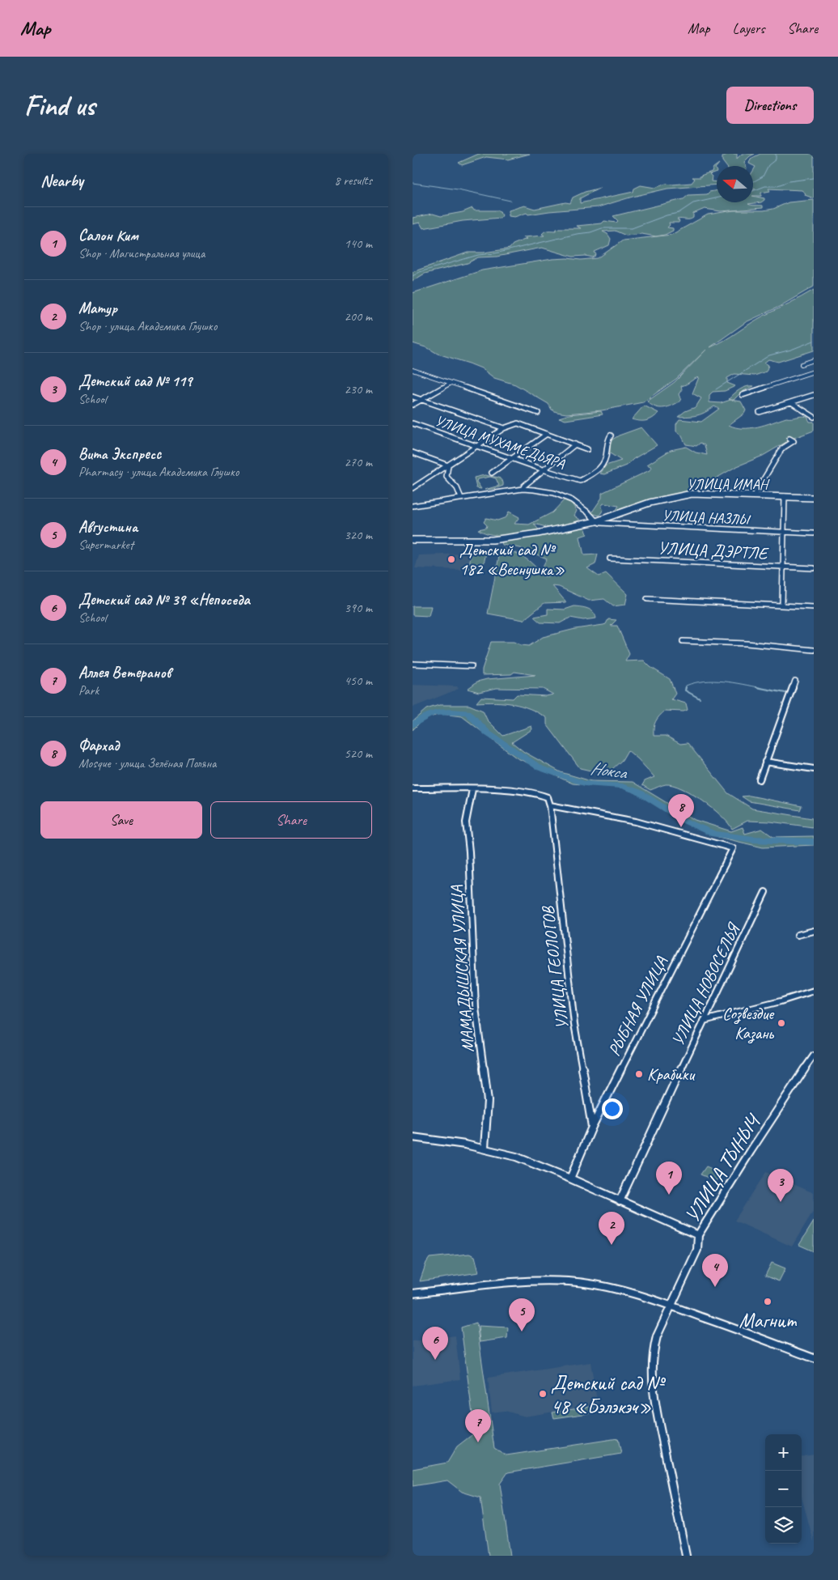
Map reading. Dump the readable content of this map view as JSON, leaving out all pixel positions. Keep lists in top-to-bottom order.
{
  "streets": {
    "street": [
      "УЛИЦА МУХАМЕДЬЯРА",
      "УЛИЦА ИМАН",
      "УЛИЦА НАЗЛЫ",
      "УЛИЦА ДЭРТЛЕ",
      "УЛИЦА ГЕОЛОГОВ",
      "МАМАДЫШСКАЯ УЛИЦА",
      "УЛИЦА НОВОСЕЛЬЯ",
      "РЫБНАЯ УЛИЦА",
      "УЛИЦА ТЫНЫЧ"
    ]
  },
  "crossings": [
    ["УЛИЦА ИМАН", "УЛИЦА НАЗЛЫ"],
    ["УЛИЦА ГЕОЛОГОВ", "РЫБНАЯ УЛИЦА"]
  ],
  "water": ["Нокса"],
  "places": [
    "Детский сад № 182 «Веснушка»",
    "Созвездие Казань",
    "Крабики",
    "Магнит",
    "Детский сад № 48 «Бэлэкэч»"
  ],
  "north": "left",
  "page": {
    "header": "Map",
    "nav": ["Map", "Layers", "Share"],
    "buttons": [
      "Directions",
      ["Save", "Share"]
    ],
    "title": "Find us",
    "heading": ["Nearby", "8 results"],
    "list": [
      {
        "mark": "1",
        "name": "Салон Ким",
        "note": "Shop · Магистральная улица",
        "value": "140 m"
      },
      {
        "mark": "2",
        "name": "Матур",
        "note": "Shop · улица Академика Глушко",
        "value": "200 m"
      },
      {
        "mark": "3",
        "name": "Детский сад № 119",
        "note": "School",
        "value": "230 m"
      },
      {
        "mark": "4",
        "name": "Вита Экспресс",
        "note": "Pharmacy · улица Академика Глушко",
        "value": "270 m"
      },
      {
        "mark": "5",
        "name": "Августина",
        "note": "Supermarket",
        "value": "320 m"
      },
      {
        "mark": "6",
        "name": "Детский сад № 39 «Непоседа",
        "note": "School",
        "value": "390 m"
      },
      {
        "mark": "7",
        "name": "Аллея Ветеранов",
        "note": "Park",
        "value": "450 m"
      },
      {
        "mark": "8",
        "name": "Фархад",
        "note": "Mosque · улица Зелёная Поляна",
        "value": "520 m"
      }
    ],
    "pins": [
      "8",
      "1",
      "3",
      "2",
      "4",
      "5",
      "6",
      "7"
    ],
    "map_buttons": ["+", "−"]
  }
}
